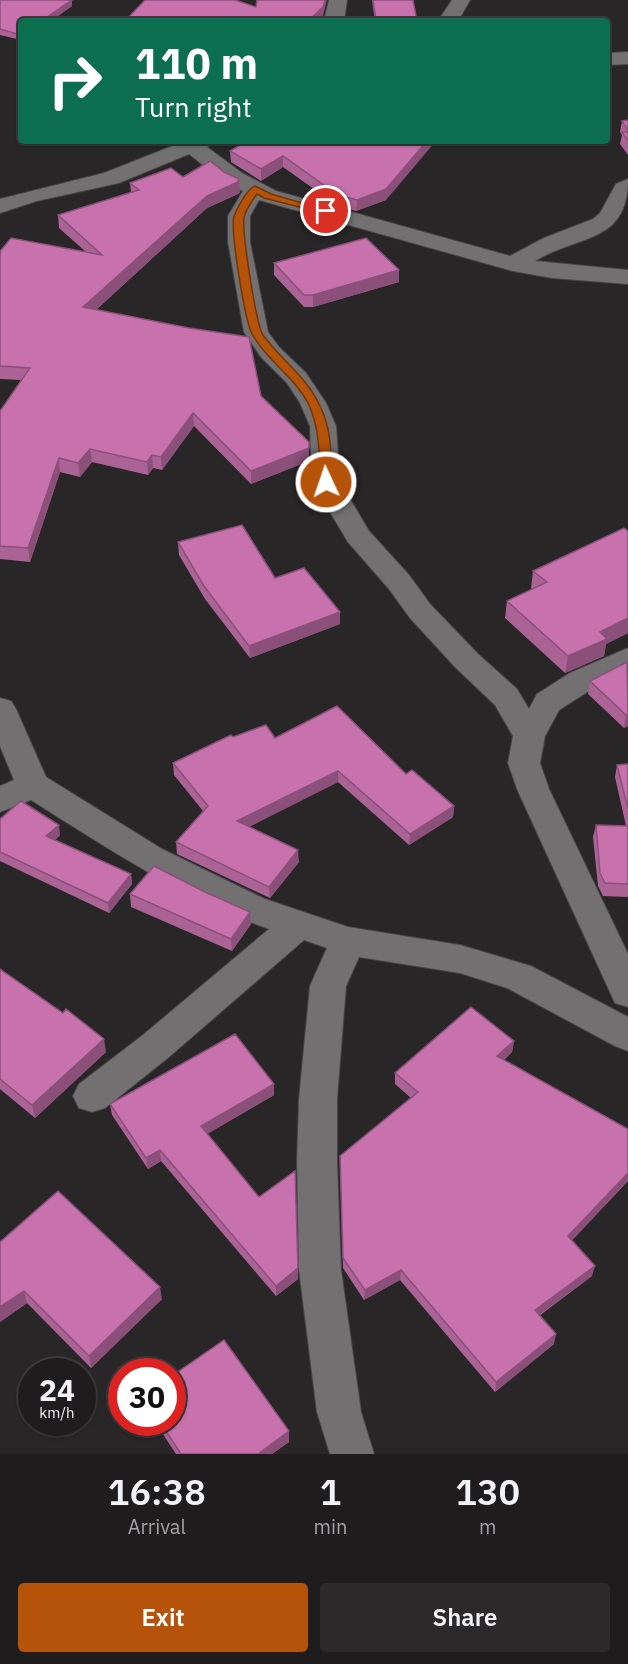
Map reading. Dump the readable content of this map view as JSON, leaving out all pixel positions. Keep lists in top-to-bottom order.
{
  "page": {
    "turn": ["110 m", "Turn right"],
    "speed": "24 km/h",
    "limit": "30",
    "eta": [
      "16:38",
      "Arrival",
      "1",
      "min",
      "130",
      "m"
    ],
    "buttons": ["Exit", "Share"]
  }
}
